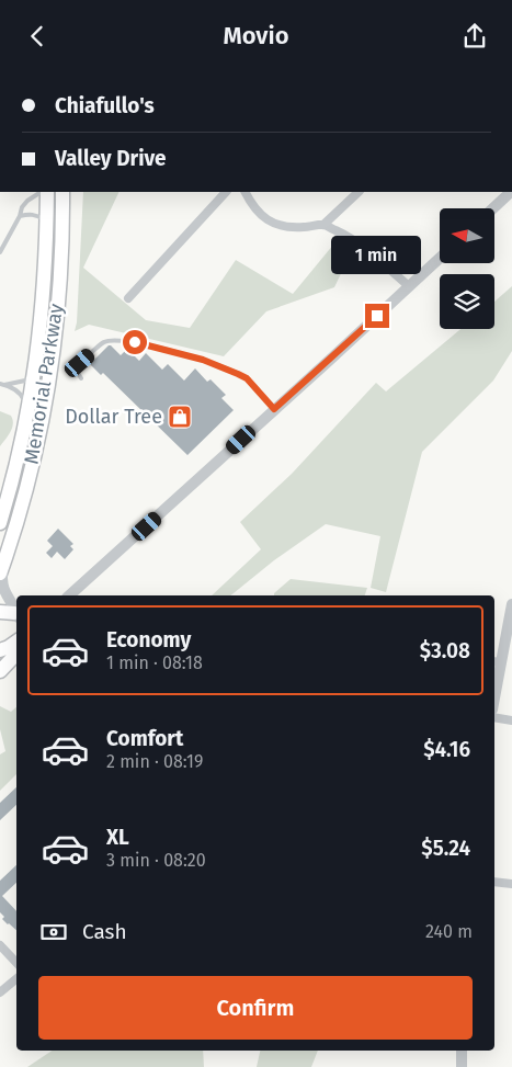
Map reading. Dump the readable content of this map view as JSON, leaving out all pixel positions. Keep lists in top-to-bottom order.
{
  "streets": {
    "highway": ["Memorial Parkway"]
  },
  "places": {
    "shop": ["Dollar Tree"]
  },
  "north": "left",
  "page": {
    "header": "Movio",
    "banner": ["Chiafullo's", "Valley Drive"],
    "bubble": "1 min",
    "list": [
      {
        "name": "Economy",
        "note": "1 min · 08:18",
        "value": "$3.08"
      },
      {
        "name": "Comfort",
        "note": "2 min · 08:19",
        "value": "$4.16"
      },
      {
        "name": "XL",
        "note": "3 min · 08:20",
        "value": "$5.24"
      }
    ],
    "pay": ["Cash", "240 m"],
    "buttons": "Confirm"
  }
}
